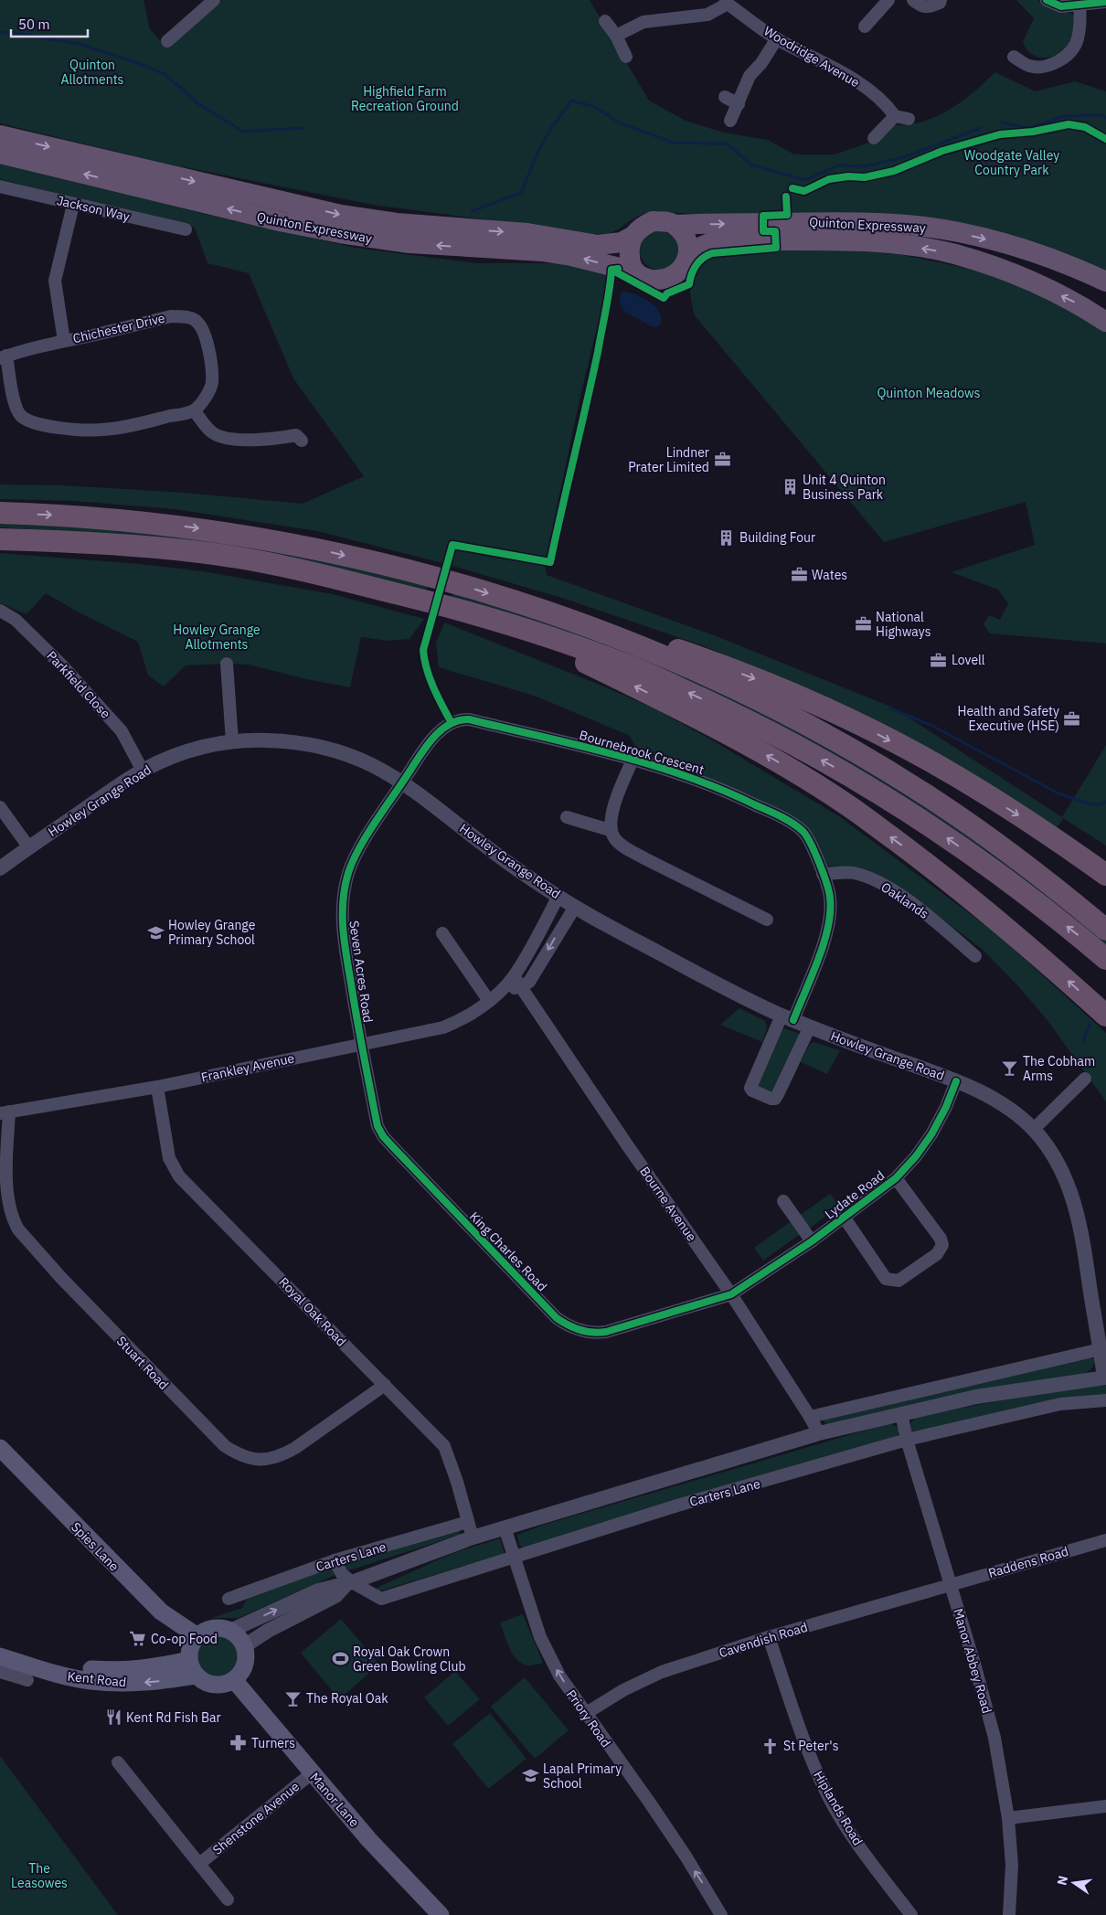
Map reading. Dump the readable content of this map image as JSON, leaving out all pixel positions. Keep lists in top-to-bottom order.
{
  "streets": {
    "highway": ["Quinton Expressway"],
    "main road": ["Spies Lane", "Kent Road", "Manor Lane"],
    "street": [
      "Woodridge Avenue",
      "Jackson Way",
      "Chichester Drive",
      "Parkfield Close",
      "Bournebrook Crescent",
      "Howley Grange Road",
      "Oaklands",
      "Seven Acres Road",
      "Frankley Avenue",
      "Lydate Road",
      "Bourne Avenue",
      "King Charles Road",
      "Royal Oak Road",
      "Stuart Road",
      "Carters Lane",
      "Raddens Road",
      "Cavendish Road",
      "Manor Abbey Road",
      "Priory Road",
      "Hiplands Road",
      "Shenstone Avenue"
    ]
  },
  "crossings": [
    ["Parkfield Close", "Howley Grange Road"],
    ["Bournebrook Crescent", "Howley Grange Road"],
    ["Bournebrook Crescent", "Oaklands"],
    ["Bournebrook Crescent", "Seven Acres Road"],
    ["Howley Grange Road", "Seven Acres Road"],
    ["Howley Grange Road", "Frankley Avenue"],
    ["Howley Grange Road", "Lydate Road"],
    ["Howley Grange Road", "Carters Lane"],
    ["Seven Acres Road", "Frankley Avenue"],
    ["Seven Acres Road", "King Charles Road"],
    ["Frankley Avenue", "Bourne Avenue"],
    ["Frankley Avenue", "King Charles Road"],
    ["Frankley Avenue", "Royal Oak Road"],
    ["Frankley Avenue", "Stuart Road"],
    ["Lydate Road", "Bourne Avenue"],
    ["Lydate Road", "King Charles Road"],
    ["Bourne Avenue", "King Charles Road"],
    ["Bourne Avenue", "Carters Lane"],
    ["Royal Oak Road", "Stuart Road"],
    ["Royal Oak Road", "Carters Lane"],
    ["Carters Lane", "Spies Lane"],
    ["Carters Lane", "Manor Abbey Road"],
    ["Carters Lane", "Kent Road"],
    ["Carters Lane", "Priory Road"],
    ["Carters Lane", "Manor Lane"],
    ["Spies Lane", "Kent Road"],
    ["Spies Lane", "Manor Lane"],
    ["Raddens Road", "Cavendish Road"],
    ["Raddens Road", "Manor Abbey Road"],
    ["Cavendish Road", "Manor Abbey Road"],
    ["Cavendish Road", "Priory Road"],
    ["Cavendish Road", "Hiplands Road"],
    ["Kent Road", "Manor Lane"],
    ["Manor Lane", "Shenstone Avenue"]
  ],
  "one_way": ["Priory Road"],
  "parks": [
    "Quinton Allotments",
    "Highfield Farm Recreation Ground",
    "Woodgate Valley Country Park",
    "Quinton Meadows",
    "Howley Grange Allotments",
    "The Leasowes"
  ],
  "places": {
    "office": [
      "Lindner Prater Limited",
      "Wates",
      "National Highways",
      "Lovell",
      "Health and Safety Executive (HSE)"
    ],
    "building": ["Unit 4 Quinton Business Park", "Building Four"],
    "school or university": ["Howley Grange Primary School", "Lapal Primary School"],
    "bar": ["The Cobham Arms", "The Royal Oak"],
    "supermarket": ["Co-op Food"],
    "sports": ["Royal Oak Crown Green Bowling Club"],
    "restaurant": ["Kent Rd Fish Bar"],
    "pharmacy": ["Turners"],
    "church": ["St Peter's"]
  },
  "scale_bar": "50 m",
  "north": "left"
}
